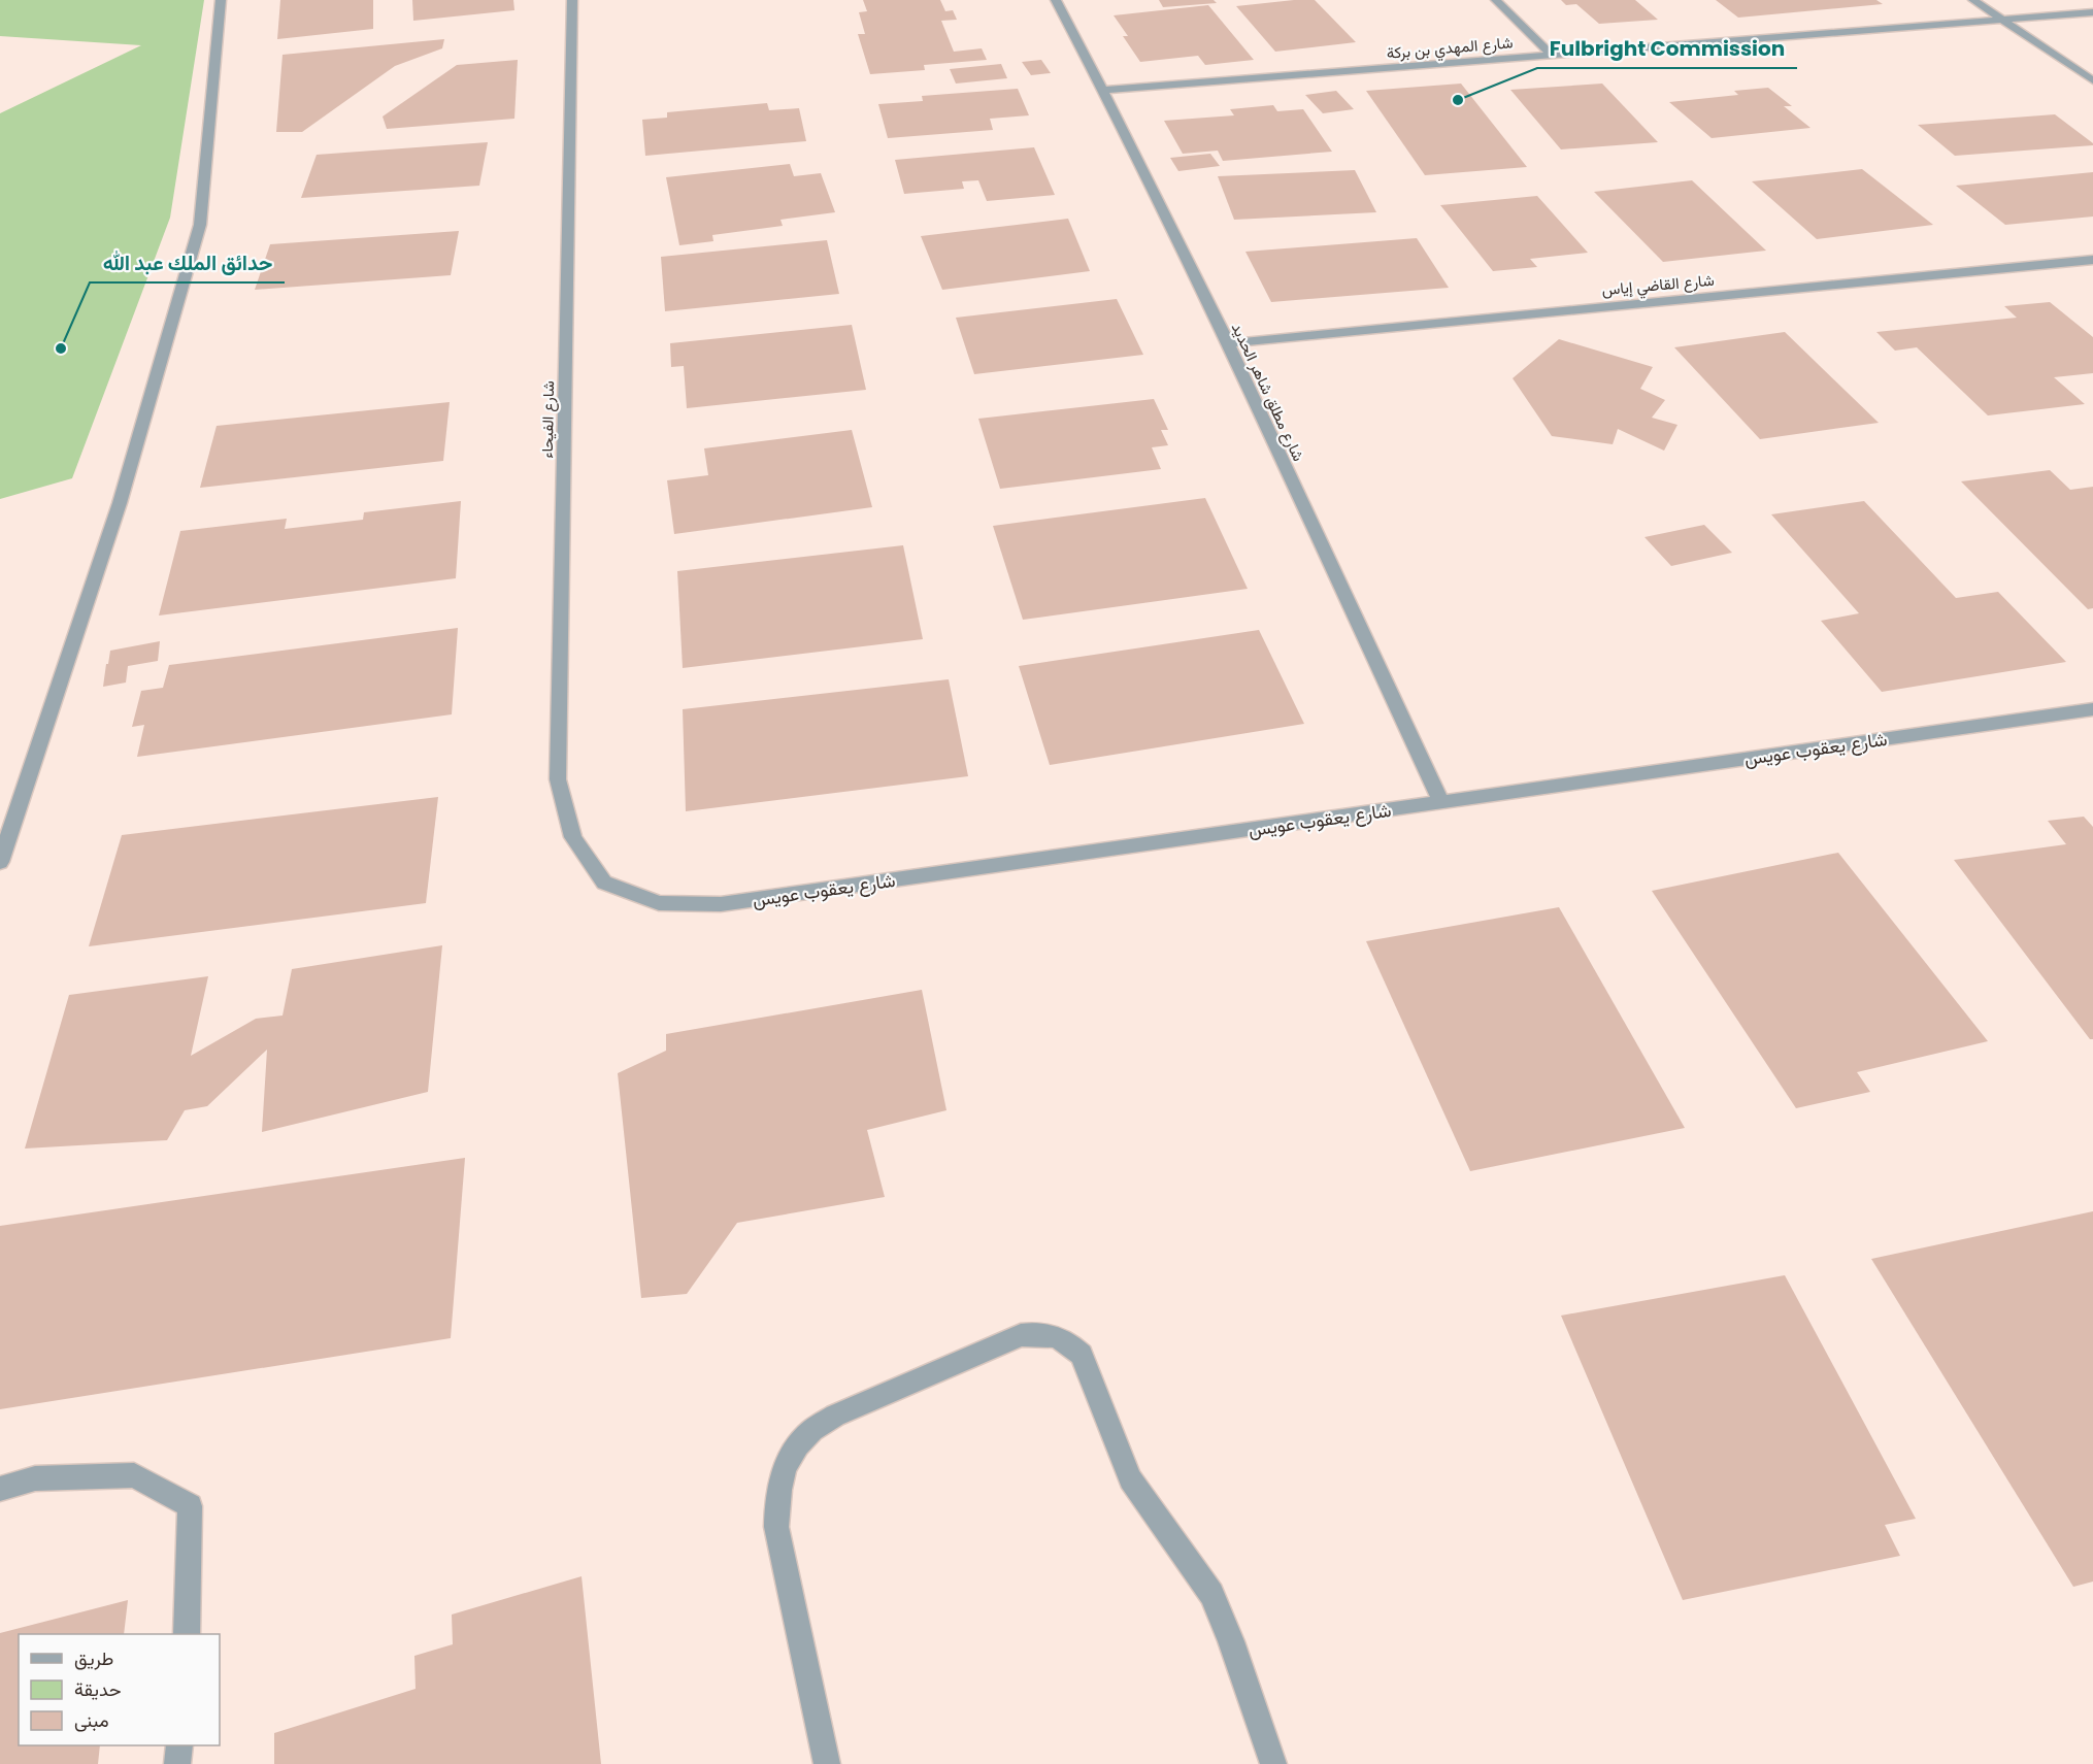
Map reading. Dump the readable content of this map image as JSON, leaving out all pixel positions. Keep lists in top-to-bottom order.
{
  "streets": {
    "street": [
      "شارع المهدي بن بركة",
      "شارع القاضي إياس",
      "شارع مطلق شاهر الحديد",
      "شارع الفيحاء",
      "شارع يعقوب عويس"
    ]
  },
  "crossings": [
    ["شارع المهدي بن بركة", "شارع مطلق شاهر الحديد"],
    ["شارع القاضي إياس", "شارع مطلق شاهر الحديد"],
    ["شارع مطلق شاهر الحديد", "شارع يعقوب عويس"],
    ["شارع الفيحاء", "شارع يعقوب عويس"]
  ],
  "places": ["Fulbright Commission", "حدائق الملك عبد الله"],
  "legend": ["طريق", "حديقة", "مبنى"]
}
